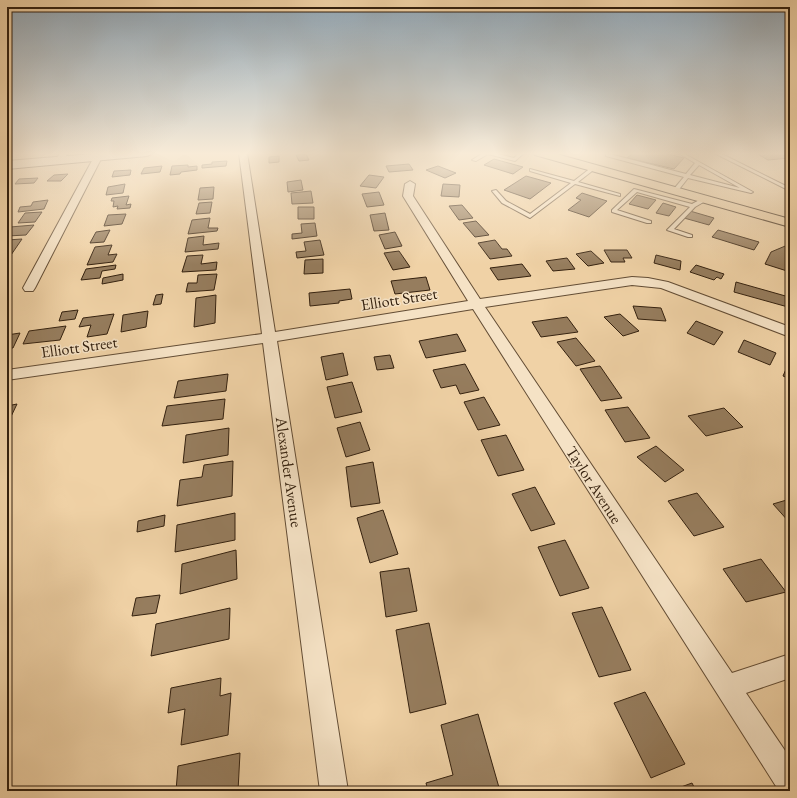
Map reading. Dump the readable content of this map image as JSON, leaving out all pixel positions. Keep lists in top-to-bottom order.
{
  "streets": {
    "street": ["Elliott Street", "Alexander Avenue", "Taylor Avenue"]
  },
  "crossings": [
    ["Elliott Street", "Alexander Avenue"],
    ["Elliott Street", "Taylor Avenue"]
  ]
}
